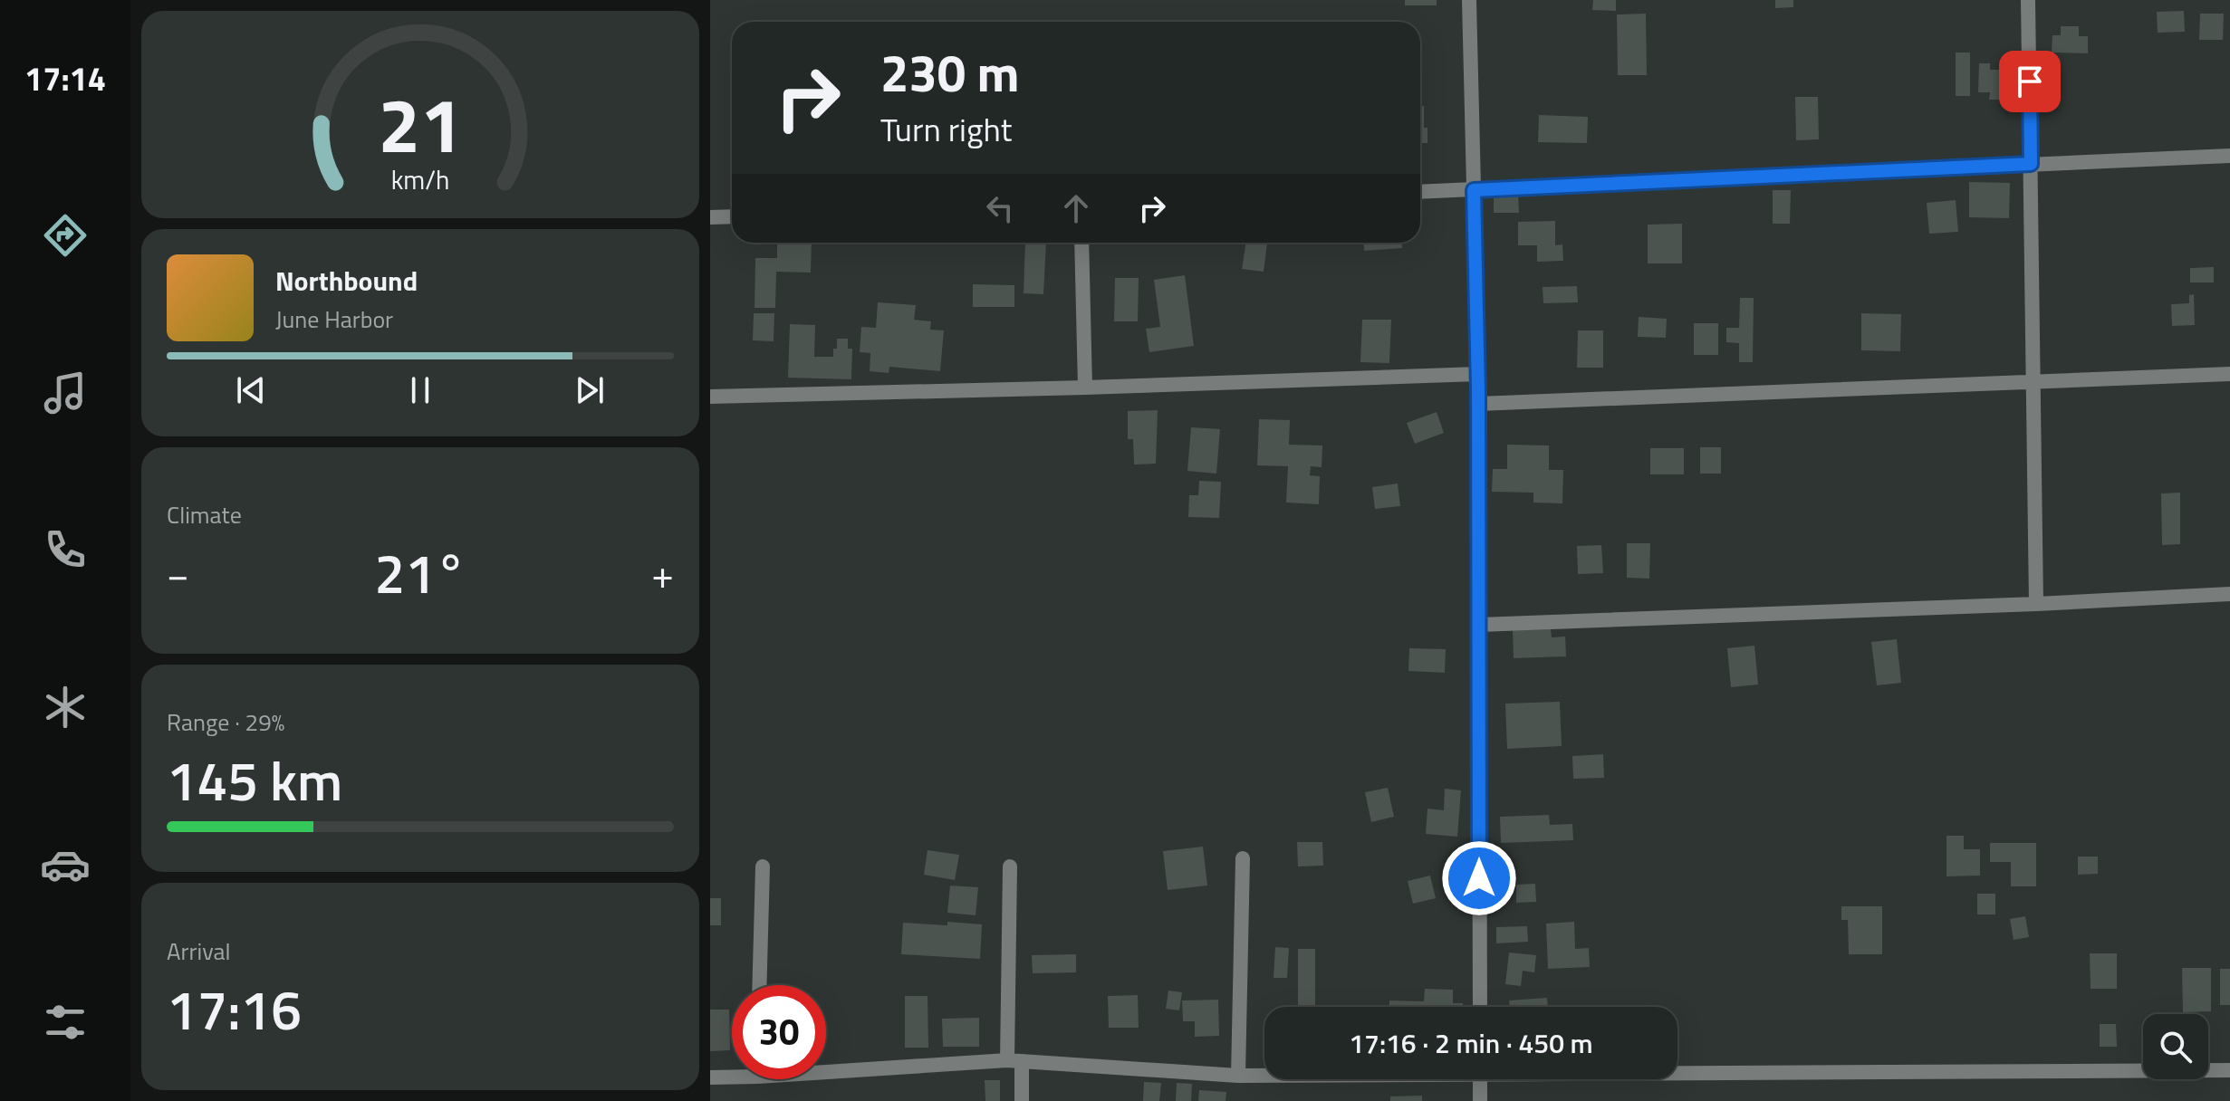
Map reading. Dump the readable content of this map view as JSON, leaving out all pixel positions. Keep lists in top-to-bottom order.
{
  "page": {
    "tabs": "17:14",
    "turn": ["230 m", "Turn right"],
    "song": ["Northbound", "June Harbor"],
    "tile": [
      "Climate",
      ["Range · 29%", "145 km"],
      ["Arrival", "17:16"]
    ],
    "heat": ["−", "21°", "+"],
    "limit": "30",
    "trip": "17:16 · 2 min · 450 m",
    "gauge": ["21", "km/h"]
  }
}
